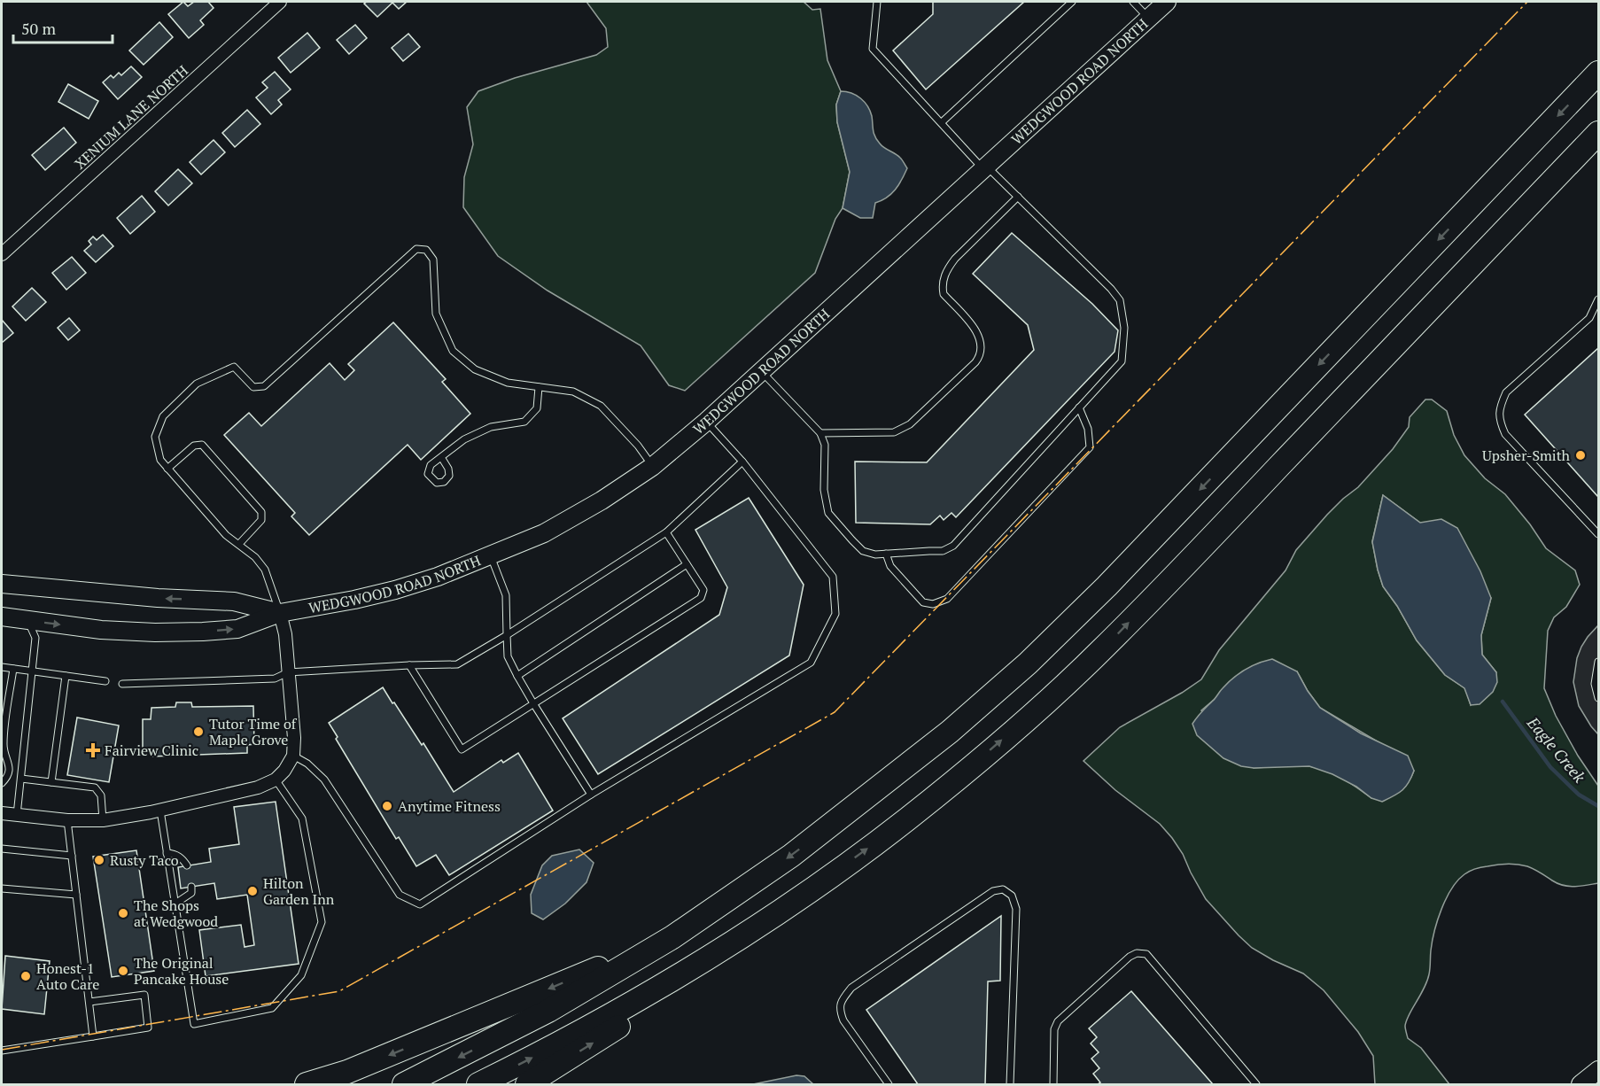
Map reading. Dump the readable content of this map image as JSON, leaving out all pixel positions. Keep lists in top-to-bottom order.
{
  "streets": {
    "street": ["WEDGWOOD ROAD NORTH", "XENIUM LANE NORTH"]
  },
  "water": ["Eagle Creek"],
  "places": {
    "other": [
      "Upsher-Smith",
      "Tutor Time of Maple Grove",
      "Anytime Fitness",
      "Rusty Taco",
      "Hilton Garden Inn",
      "The Shops at Wedgwood",
      "The Original Pancake House",
      "Honest-1 Auto Care"
    ],
    "health": ["Fairview Clinic"]
  },
  "scale_bar": "50 m"
}
